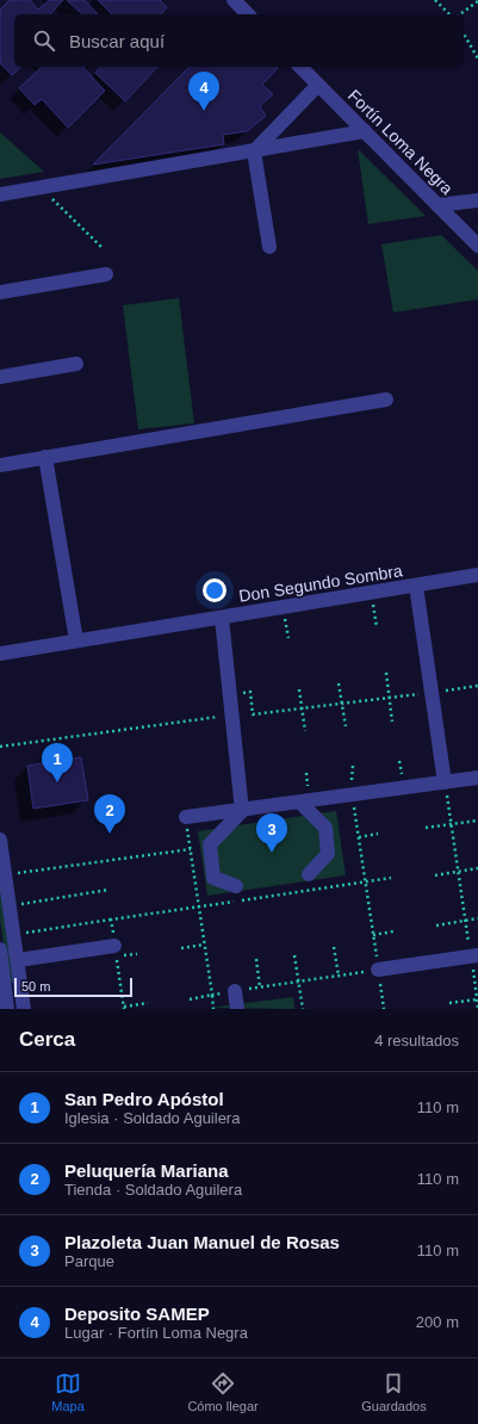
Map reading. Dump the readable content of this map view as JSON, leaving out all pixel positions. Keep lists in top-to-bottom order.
{
  "streets": {
    "street": ["Fortín Loma Negra", "Don Segundo Sombra"]
  },
  "scale_bar": "50 m",
  "page": {
    "search": "Buscar aquí",
    "pins": [
      "4",
      "1",
      "2",
      "3"
    ],
    "scale": "50 m",
    "heading": ["Cerca", "4 resultados"],
    "list": [
      {
        "mark": "1",
        "name": "San Pedro Apóstol",
        "note": "Iglesia · Soldado Aguilera",
        "value": "110 m"
      },
      {
        "mark": "2",
        "name": "Peluquería Mariana",
        "note": "Tienda · Soldado Aguilera",
        "value": "110 m"
      },
      {
        "mark": "3",
        "name": "Plazoleta Juan Manuel de Rosas",
        "note": "Parque",
        "value": "110 m"
      },
      {
        "mark": "4",
        "name": "Deposito SAMEP",
        "note": "Lugar · Fortín Loma Negra",
        "value": "200 m"
      }
    ],
    "nav": ["Mapa", "Cómo llegar", "Guardados"]
  }
}
